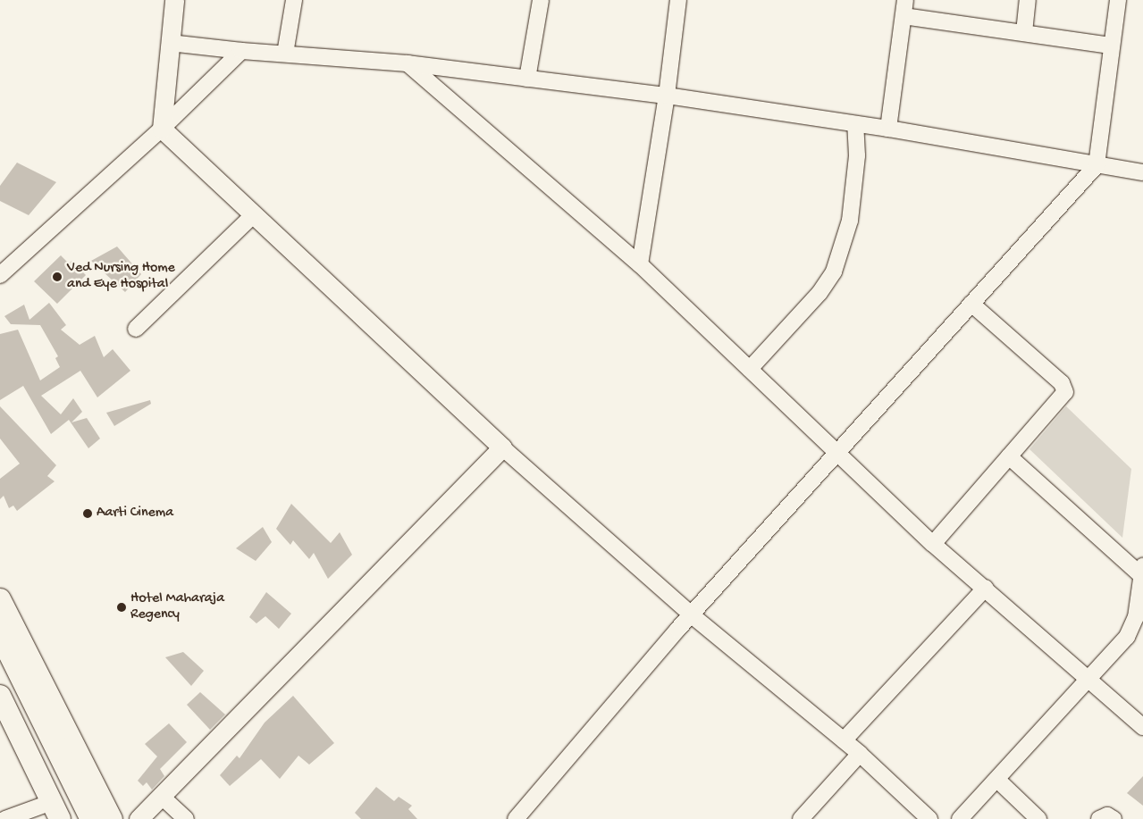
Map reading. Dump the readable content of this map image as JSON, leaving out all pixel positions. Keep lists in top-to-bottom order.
{
  "places": ["Ved Nursing Home and Eye Hospital", "Aarti Cinema", "Hotel Maharaja Regency"]
}
